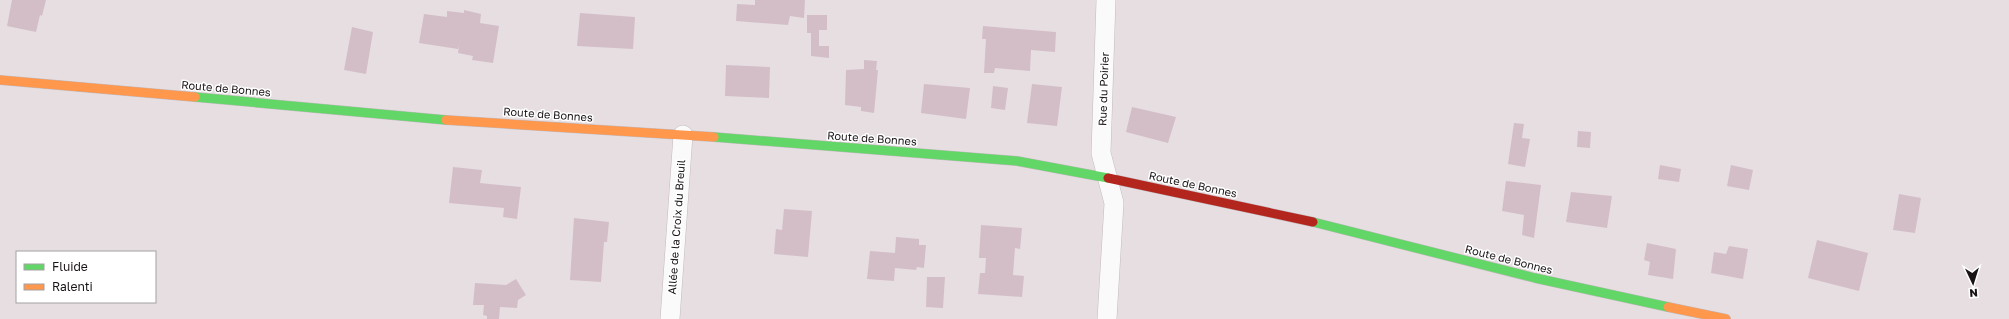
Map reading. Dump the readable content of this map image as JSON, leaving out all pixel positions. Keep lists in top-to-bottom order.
{
  "streets": {
    "street": ["Route de Bonnes", "Rue du Poirier", "Allée de la Croix du Breuil"]
  },
  "crossings": [
    ["Route de Bonnes", "Rue du Poirier"],
    ["Route de Bonnes", "Allée de la Croix du Breuil"]
  ],
  "legend": ["Fluide", "Ralenti"],
  "north": "bottom"
}
